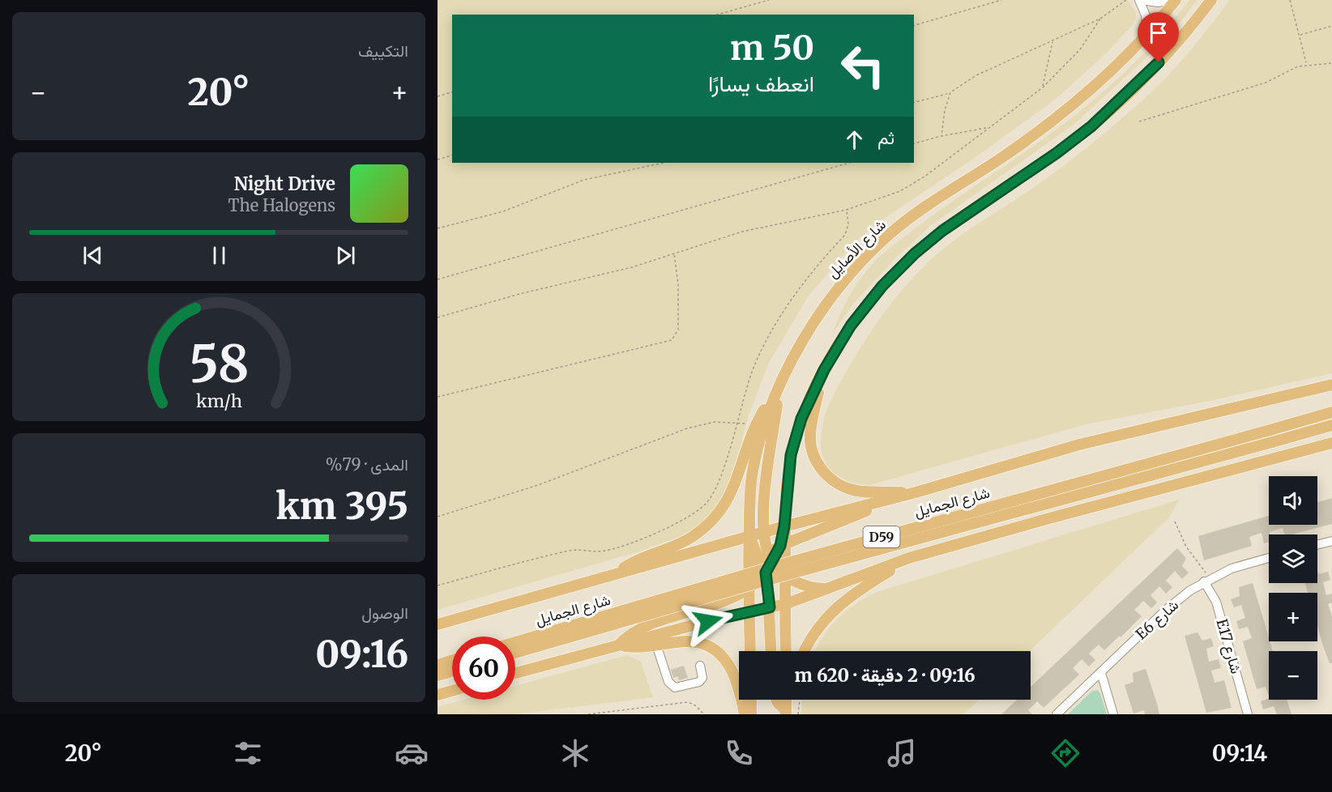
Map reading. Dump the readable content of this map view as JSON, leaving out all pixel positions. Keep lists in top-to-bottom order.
{
  "streets": {
    "main road": ["شارع الأصايل", "شارع الجمايل", "D59"],
    "street": ["E6 شارع", "E17 شارع"]
  },
  "crossings": [
    ["شارع الأصايل", "D59"],
    ["E6 شارع", "E17 شارع"]
  ],
  "page": {
    "tile": [
      "التكييف",
      ["المدى · 79%", "395 km"],
      ["الوصول", "09:16"]
    ],
    "turn": ["50 m", "انعطف يسارًا"],
    "heat": ["−", "20°", "+"],
    "then": "ثم",
    "song": ["Night Drive", "The Halogens"],
    "map_buttons": ["+", "−"],
    "limit": "60",
    "trip": "09:16 · 2 دقيقة · 620 m",
    "tabs": ["09:14", "20°"],
    "gauge": ["58", "km/h"]
  }
}
